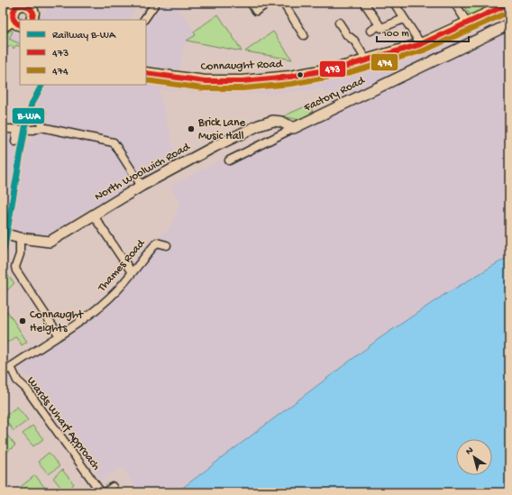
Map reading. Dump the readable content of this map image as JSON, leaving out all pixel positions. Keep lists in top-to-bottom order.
{
  "streets": {
    "main road": ["Connaught Road"],
    "street": [
      "Factory Road",
      "North Woolwich Road",
      "Thames Road",
      "Wards Wharf Approach"
    ]
  },
  "crossings": [
    ["Factory Road", "North Woolwich Road"],
    ["Thames Road", "Wards Wharf Approach"]
  ],
  "places": ["Brick Lane Music Hall", "Connaught Heights"],
  "lines": ["transit line 473", "transit line 474", "rail line B-WA"],
  "legend": ["Railway B-WA", "473", "474"],
  "scale_bar": "100 m",
  "north": "top left"
}
